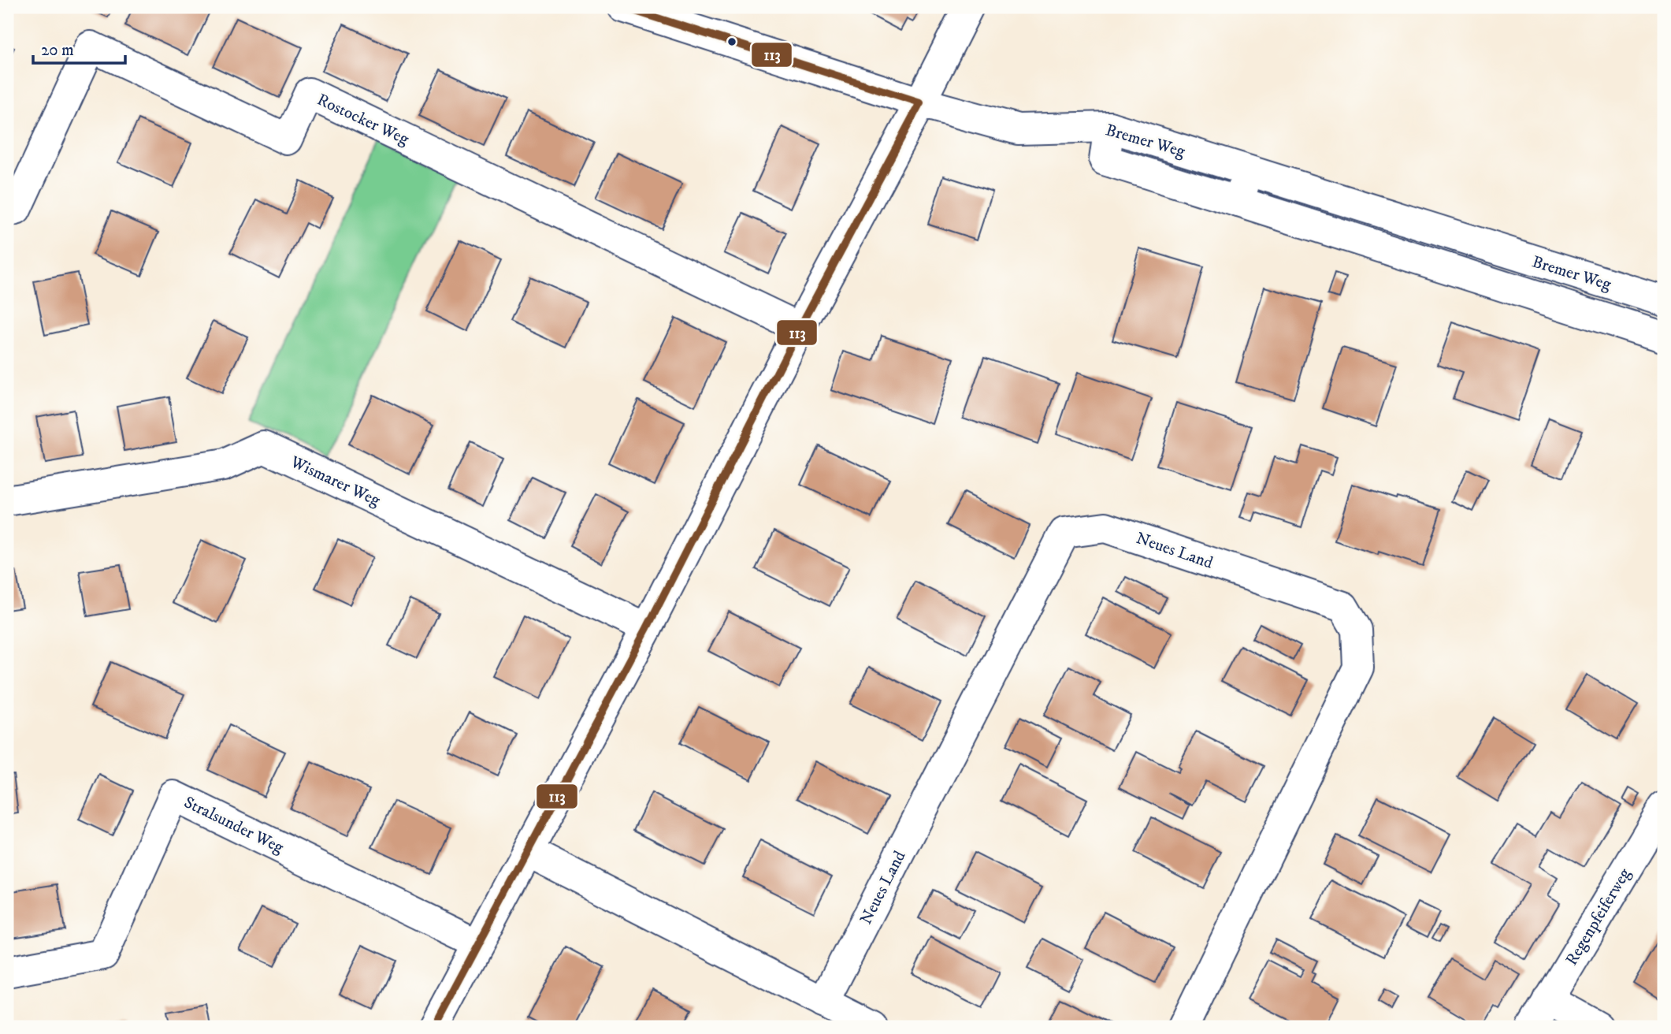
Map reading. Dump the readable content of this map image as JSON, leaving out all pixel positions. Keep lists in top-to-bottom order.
{
  "streets": {
    "street": [
      "Rostocker Weg",
      "Bremer Weg",
      "Wismarer Weg",
      "Neues Land",
      "Stralsunder Weg",
      "Regenpfeiferweg"
    ]
  },
  "lines": ["transit line 113"],
  "scale_bar": "20 m"
}
